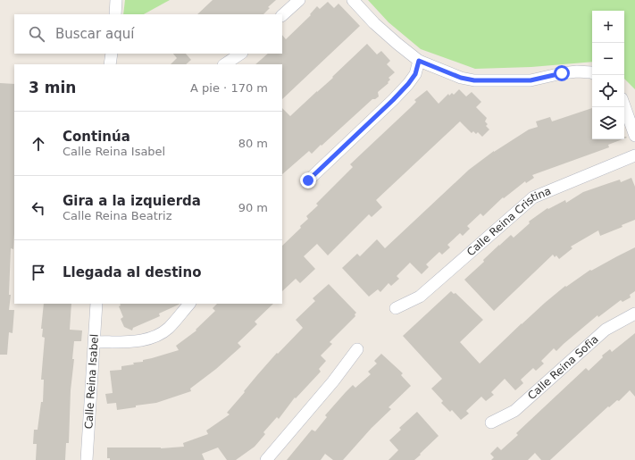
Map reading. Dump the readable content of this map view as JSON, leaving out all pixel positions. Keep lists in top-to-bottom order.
{
  "streets": {
    "street": ["Calle Reina Cristina", "Calle Reina Sofia", "Calle Reina Isabel"]
  },
  "page": {
    "map_buttons": ["+", "−"],
    "search": "Buscar aquí",
    "heading": ["3 min", "A pie · 170 m"],
    "list": [
      ["Continúa", "Calle Reina Isabel", "80 m"],
      ["Gira a la izquierda", "Calle Reina Beatriz", "90 m"],
      "Llegada al destino"
    ]
  }
}
